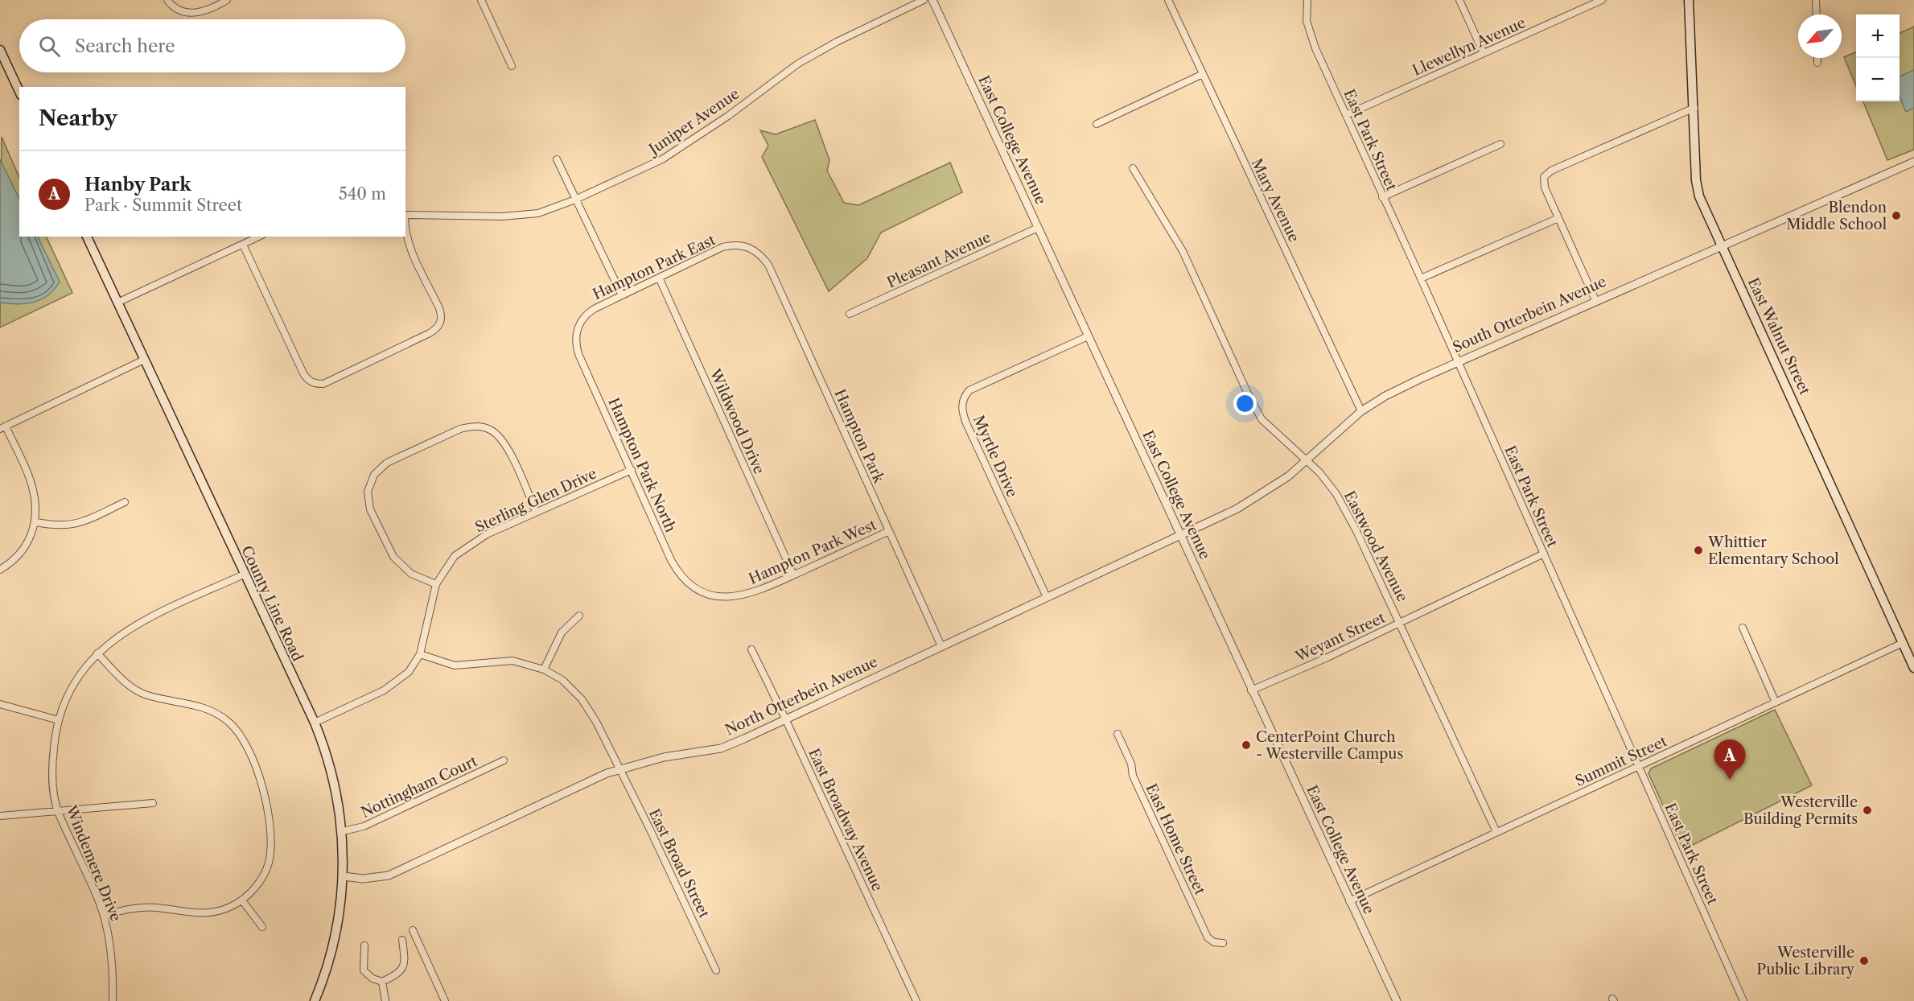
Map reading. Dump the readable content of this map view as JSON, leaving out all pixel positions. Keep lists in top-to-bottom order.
{
  "streets": {
    "main road": ["East Walnut Street", "County Line Road"],
    "street": [
      "Llewellyn Avenue",
      "Juniper Avenue",
      "East College Avenue",
      "East Park Street",
      "Mary Avenue",
      "Pleasant Avenue",
      "Hampton Park East",
      "South Otterbein Avenue",
      "Wildwood Drive",
      "Hampton Park",
      "Myrtle Drive",
      "Hampton Park North",
      "Sterling Glen Drive",
      "Eastwood Avenue",
      "Hampton Park West",
      "Weyant Street",
      "North Otterbein Avenue",
      "Summit Street",
      "Nottingham Court",
      "East Broadway Avenue",
      "East Home Street",
      "Windemere Drive",
      "East Broad Street"
    ]
  },
  "crossings": [
    ["Llewellyn Avenue", "East Park Street"],
    ["East College Avenue", "Pleasant Avenue"],
    ["East College Avenue", "South Otterbein Avenue"],
    ["East College Avenue", "Myrtle Drive"],
    ["East College Avenue", "Weyant Street"],
    ["East College Avenue", "North Otterbein Avenue"],
    ["East College Avenue", "Summit Street"],
    ["East Park Street", "South Otterbein Avenue"],
    ["East Park Street", "Weyant Street"],
    ["East Park Street", "Summit Street"],
    ["Mary Avenue", "South Otterbein Avenue"],
    ["Hampton Park East", "Wildwood Drive"],
    ["Hampton Park East", "Hampton Park"],
    ["Hampton Park East", "Hampton Park North"],
    ["South Otterbein Avenue", "East Walnut Street"],
    ["South Otterbein Avenue", "Eastwood Avenue"],
    ["South Otterbein Avenue", "North Otterbein Avenue"],
    ["East Walnut Street", "Summit Street"],
    ["Wildwood Drive", "Hampton Park West"],
    ["Hampton Park", "Hampton Park West"],
    ["Hampton Park", "North Otterbein Avenue"],
    ["Myrtle Drive", "North Otterbein Avenue"],
    ["Hampton Park North", "Sterling Glen Drive"],
    ["Hampton Park North", "Hampton Park West"],
    ["Sterling Glen Drive", "County Line Road"],
    ["Sterling Glen Drive", "East Broad Street"],
    ["Eastwood Avenue", "Weyant Street"],
    ["Eastwood Avenue", "Summit Street"],
    ["County Line Road", "North Otterbein Avenue"],
    ["County Line Road", "Nottingham Court"],
    ["County Line Road", "Windemere Drive"],
    ["North Otterbein Avenue", "East Broadway Avenue"],
    ["North Otterbein Avenue", "East Broad Street"]
  ],
  "places": [
    "Blendon Middle School",
    "Whittier Elementary School",
    "CenterPoint Church - Westerville Campus",
    "Westerville Building Permits",
    "Westerville Public Library"
  ],
  "north": "bottom left",
  "page": {
    "map_buttons": ["+", "−"],
    "search": "Search here",
    "heading": "Nearby",
    "list": [
      {
        "mark": "A",
        "name": "Hanby Park",
        "note": "Park · Summit Street",
        "value": "540 m"
      }
    ],
    "pins": "A"
  }
}
